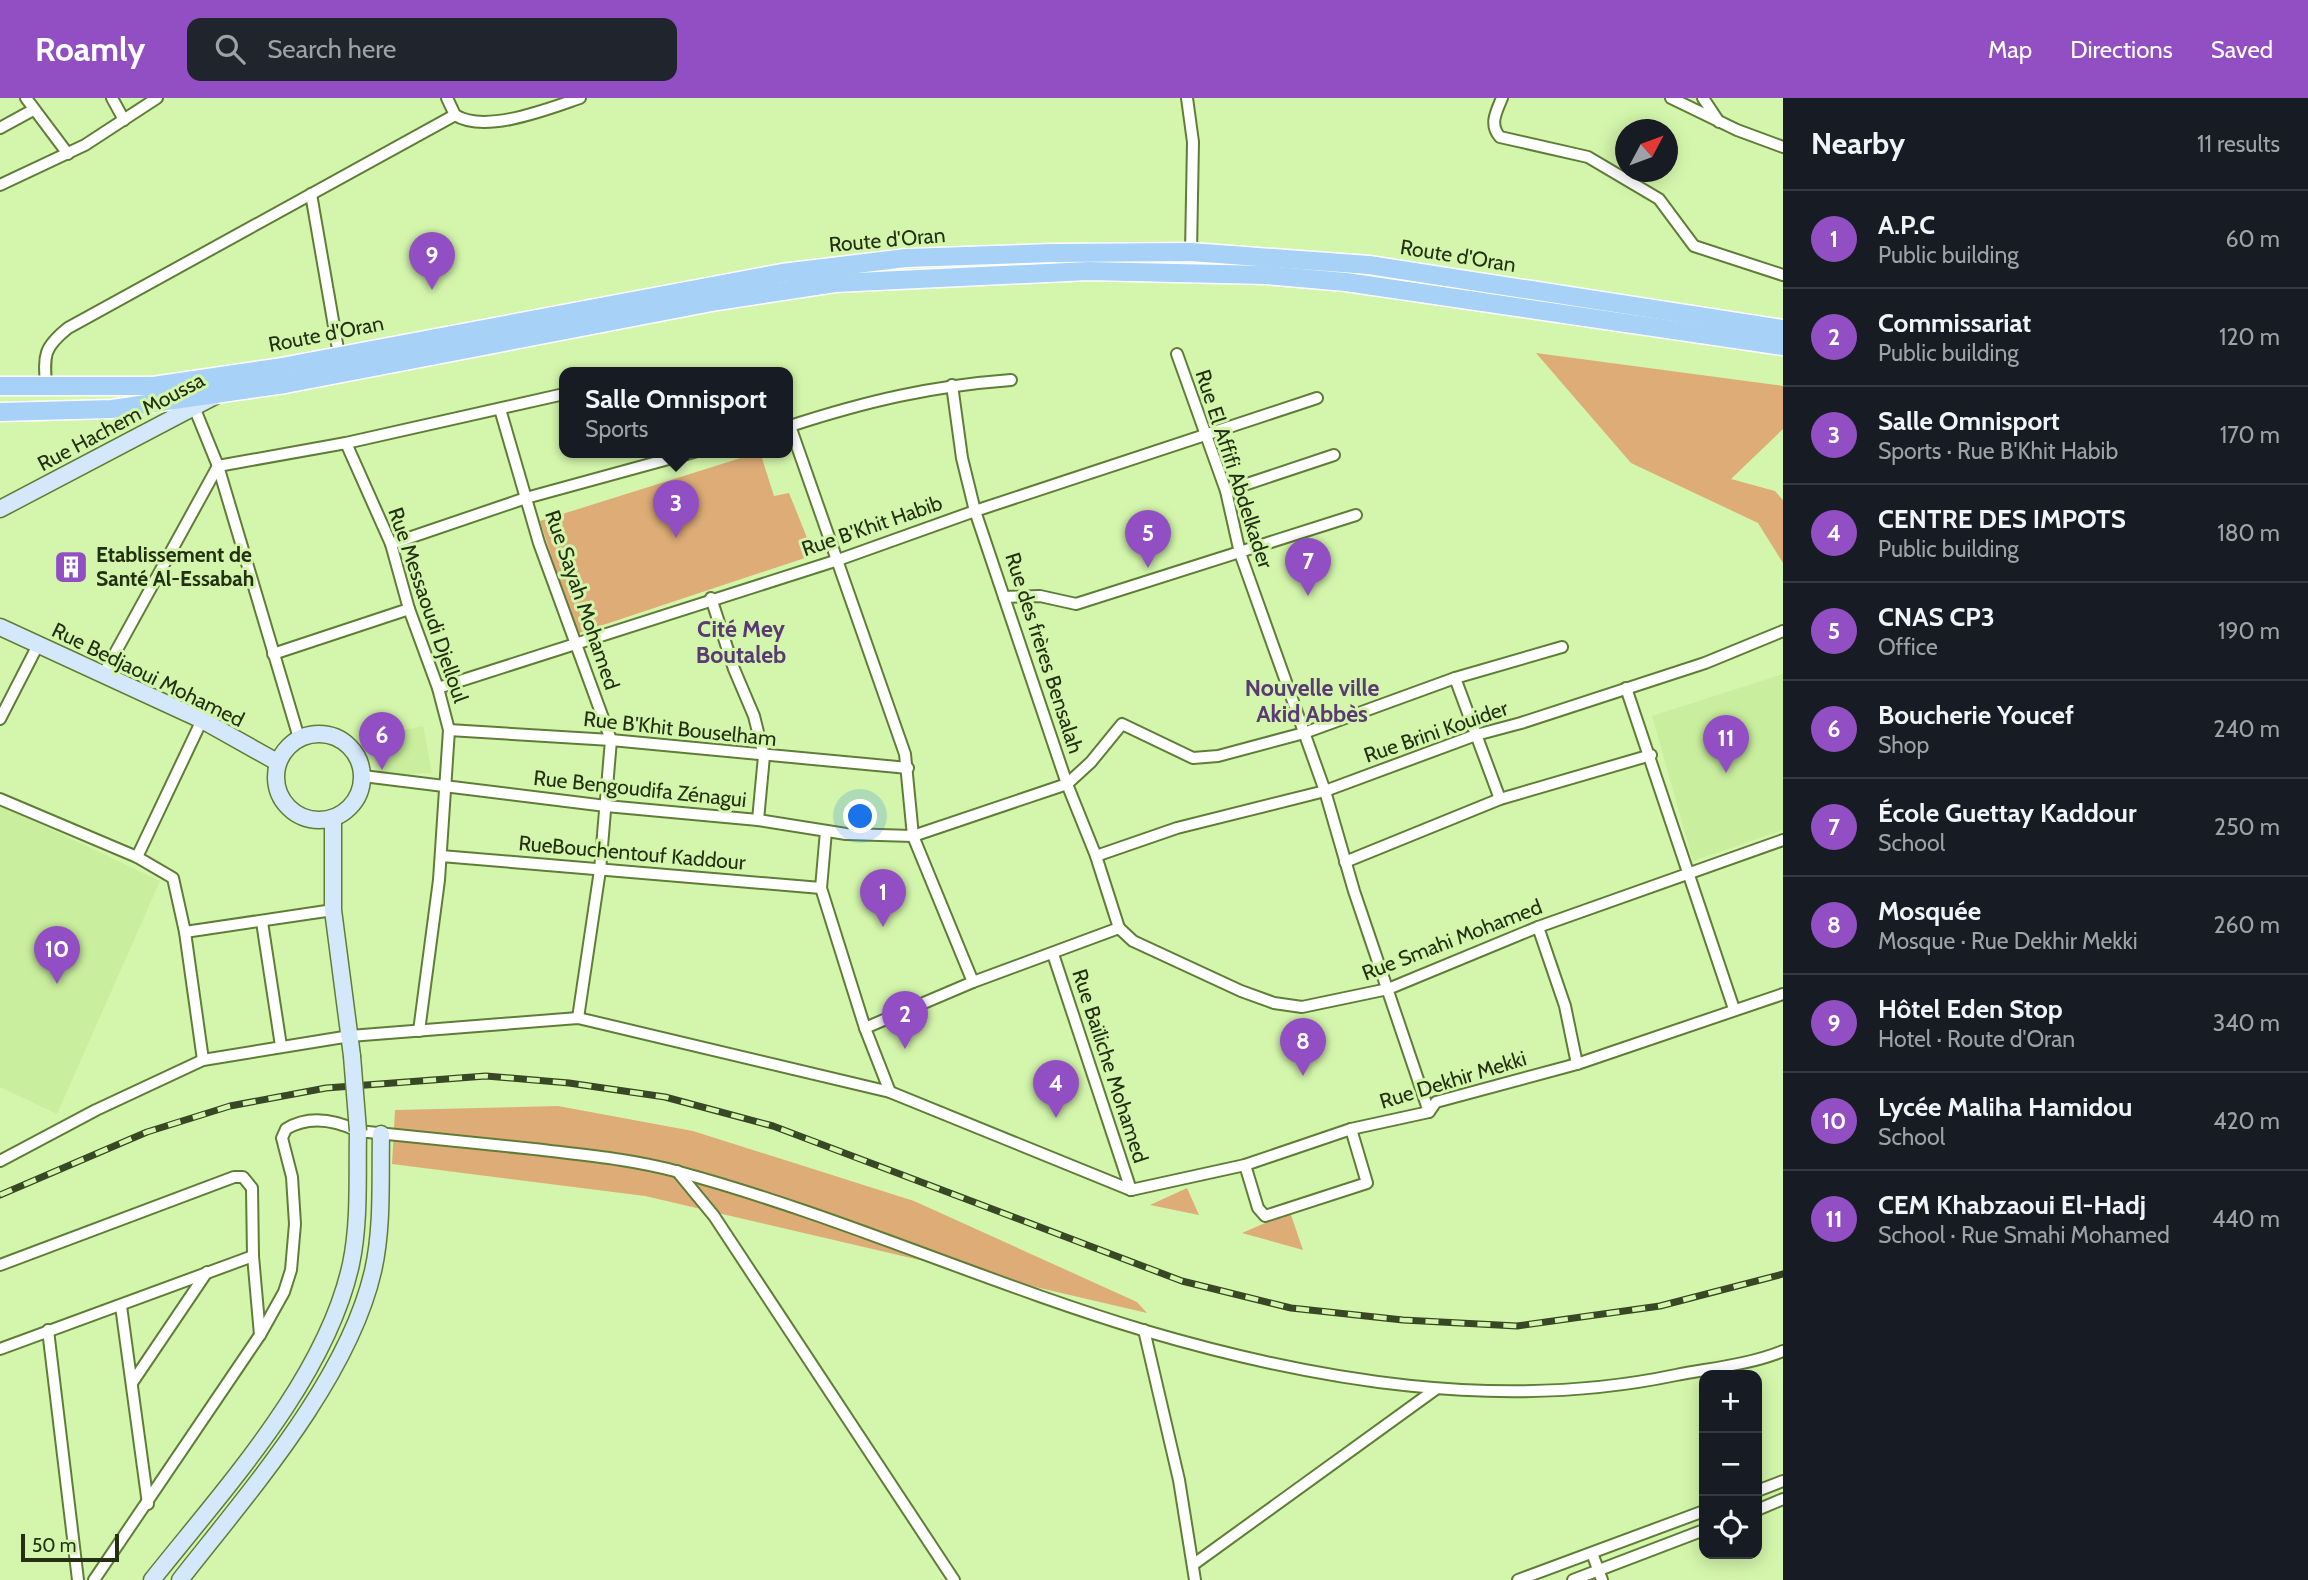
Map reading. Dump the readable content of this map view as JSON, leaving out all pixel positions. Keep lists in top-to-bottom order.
{
  "streets": {
    "main road": ["Route d'Oran"],
    "street": [
      "Rue Hachem Moussa",
      "Rue El Affifi Abdelkader",
      "Rue B'Khit Habib",
      "Rue Sayah Mohamed",
      "Rue Messaoudi Djelloul",
      "Rue des frères Bensalah",
      "Rue Bedjaoui Mohamed",
      "Rue B'Khit Bouselham",
      "Rue Brini Kouider",
      "Rue Bengoudifa Zénagui",
      "RueBouchentouf Kaddour",
      "Rue Smahi Mohamed",
      "Rue Baïliche Mohamed",
      "Rue Dekhir Mekki"
    ]
  },
  "crossings": [
    ["Route d'Oran", "Rue Hachem Moussa"],
    ["Rue El Affifi Abdelkader", "Rue B'Khit Habib"],
    ["Rue El Affifi Abdelkader", "Rue Brini Kouider"],
    ["Rue El Affifi Abdelkader", "Rue Smahi Mohamed"],
    ["Rue El Affifi Abdelkader", "Rue Dekhir Mekki"],
    ["Rue B'Khit Habib", "Rue Sayah Mohamed"],
    ["Rue B'Khit Habib", "Rue Messaoudi Djelloul"],
    ["Rue B'Khit Habib", "Rue des frères Bensalah"],
    ["Rue Sayah Mohamed", "Rue B'Khit Bouselham"],
    ["Rue Sayah Mohamed", "Rue Bengoudifa Zénagui"],
    ["Rue Sayah Mohamed", "RueBouchentouf Kaddour"],
    ["Rue Messaoudi Djelloul", "Rue B'Khit Bouselham"],
    ["Rue Messaoudi Djelloul", "Rue Bengoudifa Zénagui"],
    ["Rue Messaoudi Djelloul", "RueBouchentouf Kaddour"],
    ["Rue des frères Bensalah", "Rue Brini Kouider"],
    ["Rue des frères Bensalah", "Rue Smahi Mohamed"],
    ["Rue Bedjaoui Mohamed", "Rue Bengoudifa Zénagui"],
    ["Rue Baïliche Mohamed", "Rue Dekhir Mekki"]
  ],
  "districts": ["Cité Mey Boutaleb", "Nouvelle ville Akid Abbès"],
  "places": {
    "building": ["Etablissement de Santé Al-Essabah"]
  },
  "scale_bar": "50 m",
  "north": "top right",
  "page": {
    "header": "Roamly",
    "search": "Search here",
    "nav": ["Map", "Directions", "Saved"],
    "heading": ["Nearby", "11 results"],
    "list": [
      {
        "mark": "1",
        "name": "A.P.C",
        "note": "Public building",
        "value": "60 m"
      },
      {
        "mark": "2",
        "name": "Commissariat",
        "note": "Public building",
        "value": "120 m"
      },
      {
        "mark": "3",
        "name": "Salle Omnisport",
        "note": "Sports · Rue B'Khit Habib",
        "value": "170 m"
      },
      {
        "mark": "4",
        "name": "CENTRE DES IMPOTS",
        "note": "Public building",
        "value": "180 m"
      },
      {
        "mark": "5",
        "name": "CNAS CP3",
        "note": "Office",
        "value": "190 m"
      },
      {
        "mark": "6",
        "name": "Boucherie Youcef",
        "note": "Shop",
        "value": "240 m"
      },
      {
        "mark": "7",
        "name": "École Guettay Kaddour",
        "note": "School",
        "value": "250 m"
      },
      {
        "mark": "8",
        "name": "Mosquée",
        "note": "Mosque · Rue Dekhir Mekki",
        "value": "260 m"
      },
      {
        "mark": "9",
        "name": "Hôtel Eden Stop",
        "note": "Hotel · Route d'Oran",
        "value": "340 m"
      },
      {
        "mark": "10",
        "name": "Lycée Maliha Hamidou",
        "note": "School",
        "value": "420 m"
      },
      {
        "mark": "11",
        "name": "CEM Khabzaoui El-Hadj",
        "note": "School · Rue Smahi Mohamed",
        "value": "440 m"
      }
    ],
    "pins": [
      "9",
      "3",
      "5",
      "7",
      "6",
      "11",
      "1",
      "10",
      "2",
      "8",
      "4"
    ],
    "popup": ["Salle Omnisport", "Sports"],
    "map_buttons": ["+", "−"],
    "scale": "50 m"
  }
}
